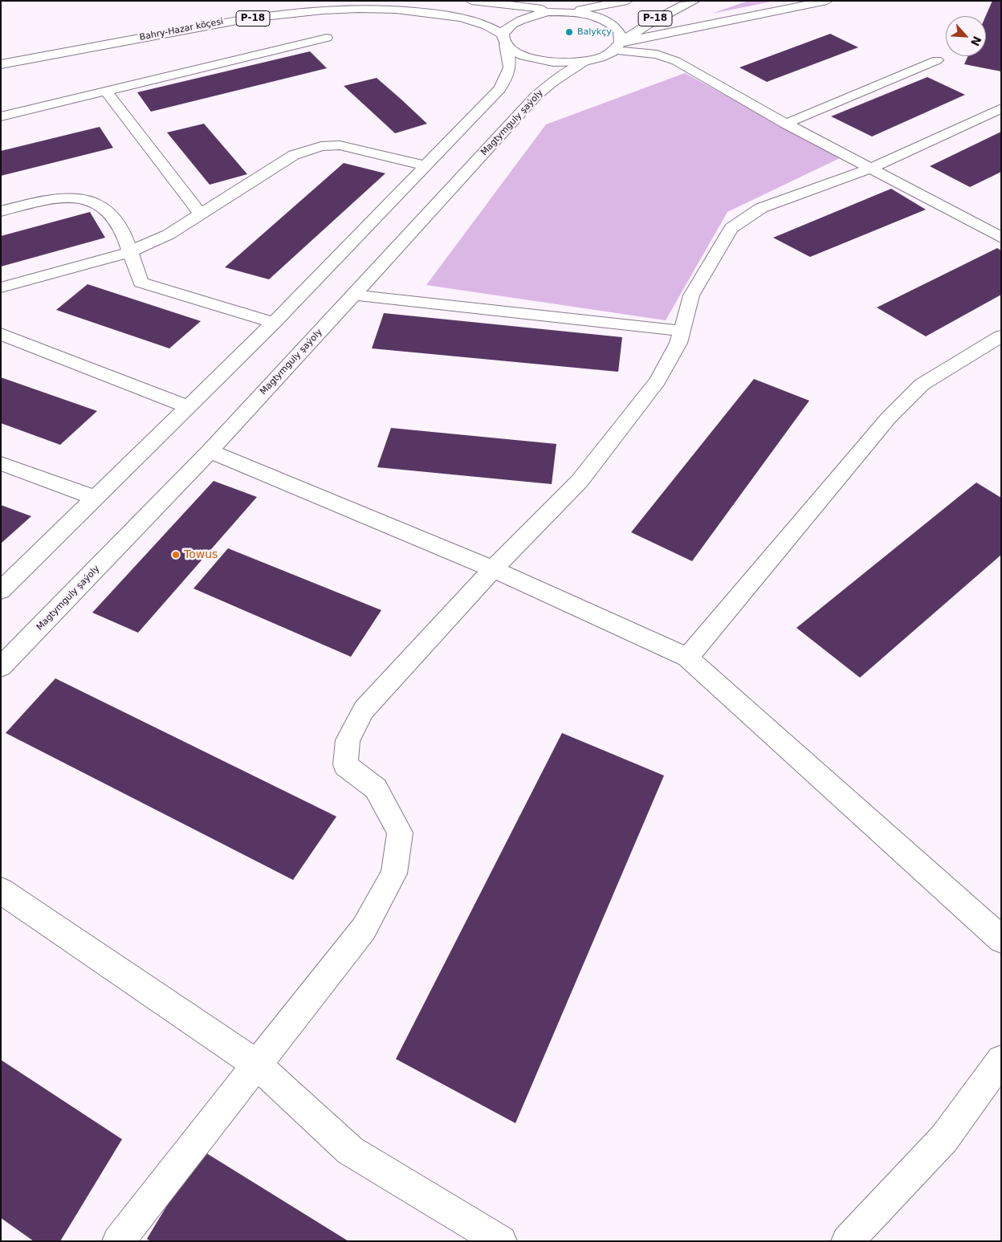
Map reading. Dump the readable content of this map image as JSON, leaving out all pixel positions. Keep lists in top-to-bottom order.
{
  "streets": {
    "main road": ["P-18", "Bahry-Hazar köçesi", "Magtymguly şaýoly"]
  },
  "crossings": [
    ["P-18", "Bahry-Hazar köçesi"],
    ["P-18", "Magtymguly şaýoly"]
  ],
  "places": ["Balykçy", "Towus"],
  "north": "bottom right"
}
